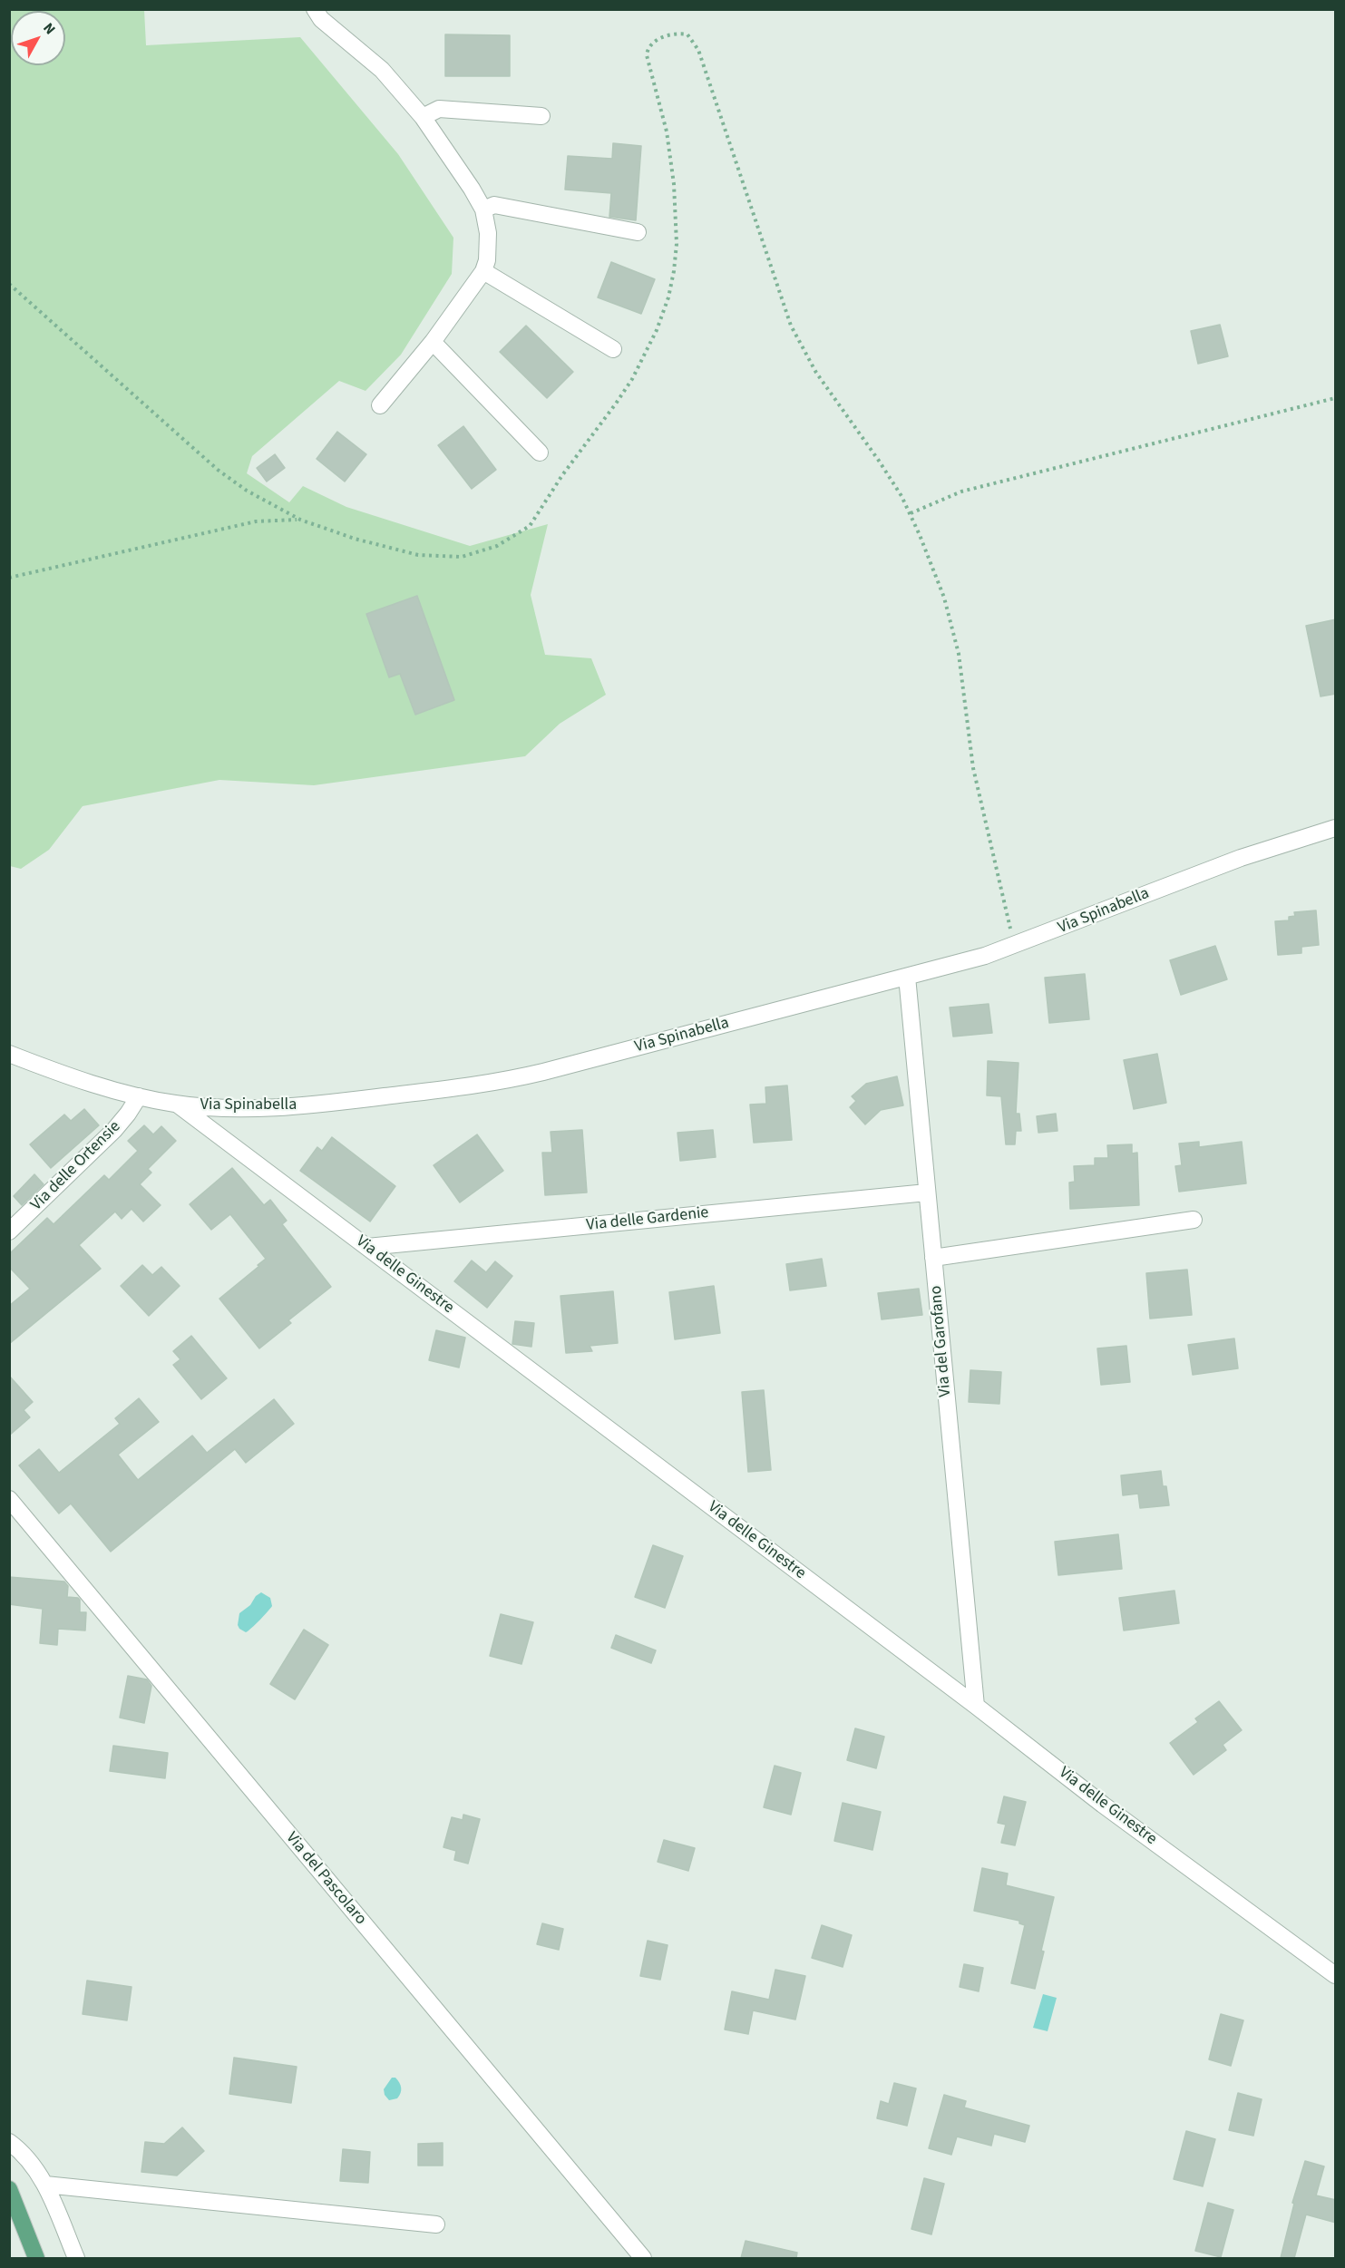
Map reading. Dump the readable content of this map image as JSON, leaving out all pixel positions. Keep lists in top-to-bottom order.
{
  "streets": {
    "street": [
      "Via Spinabella",
      "Via delle Ortensie",
      "Via delle Gardenie",
      "Via delle Ginestre",
      "Via del Garofano",
      "Via del Pascolaro"
    ]
  },
  "crossings": [
    ["Via Spinabella", "Via delle Ortensie"],
    ["Via Spinabella", "Via delle Ginestre"],
    ["Via Spinabella", "Via del Garofano"],
    ["Via delle Gardenie", "Via delle Ginestre"],
    ["Via delle Gardenie", "Via del Garofano"],
    ["Via delle Ginestre", "Via del Garofano"]
  ],
  "north": "top right"
}
